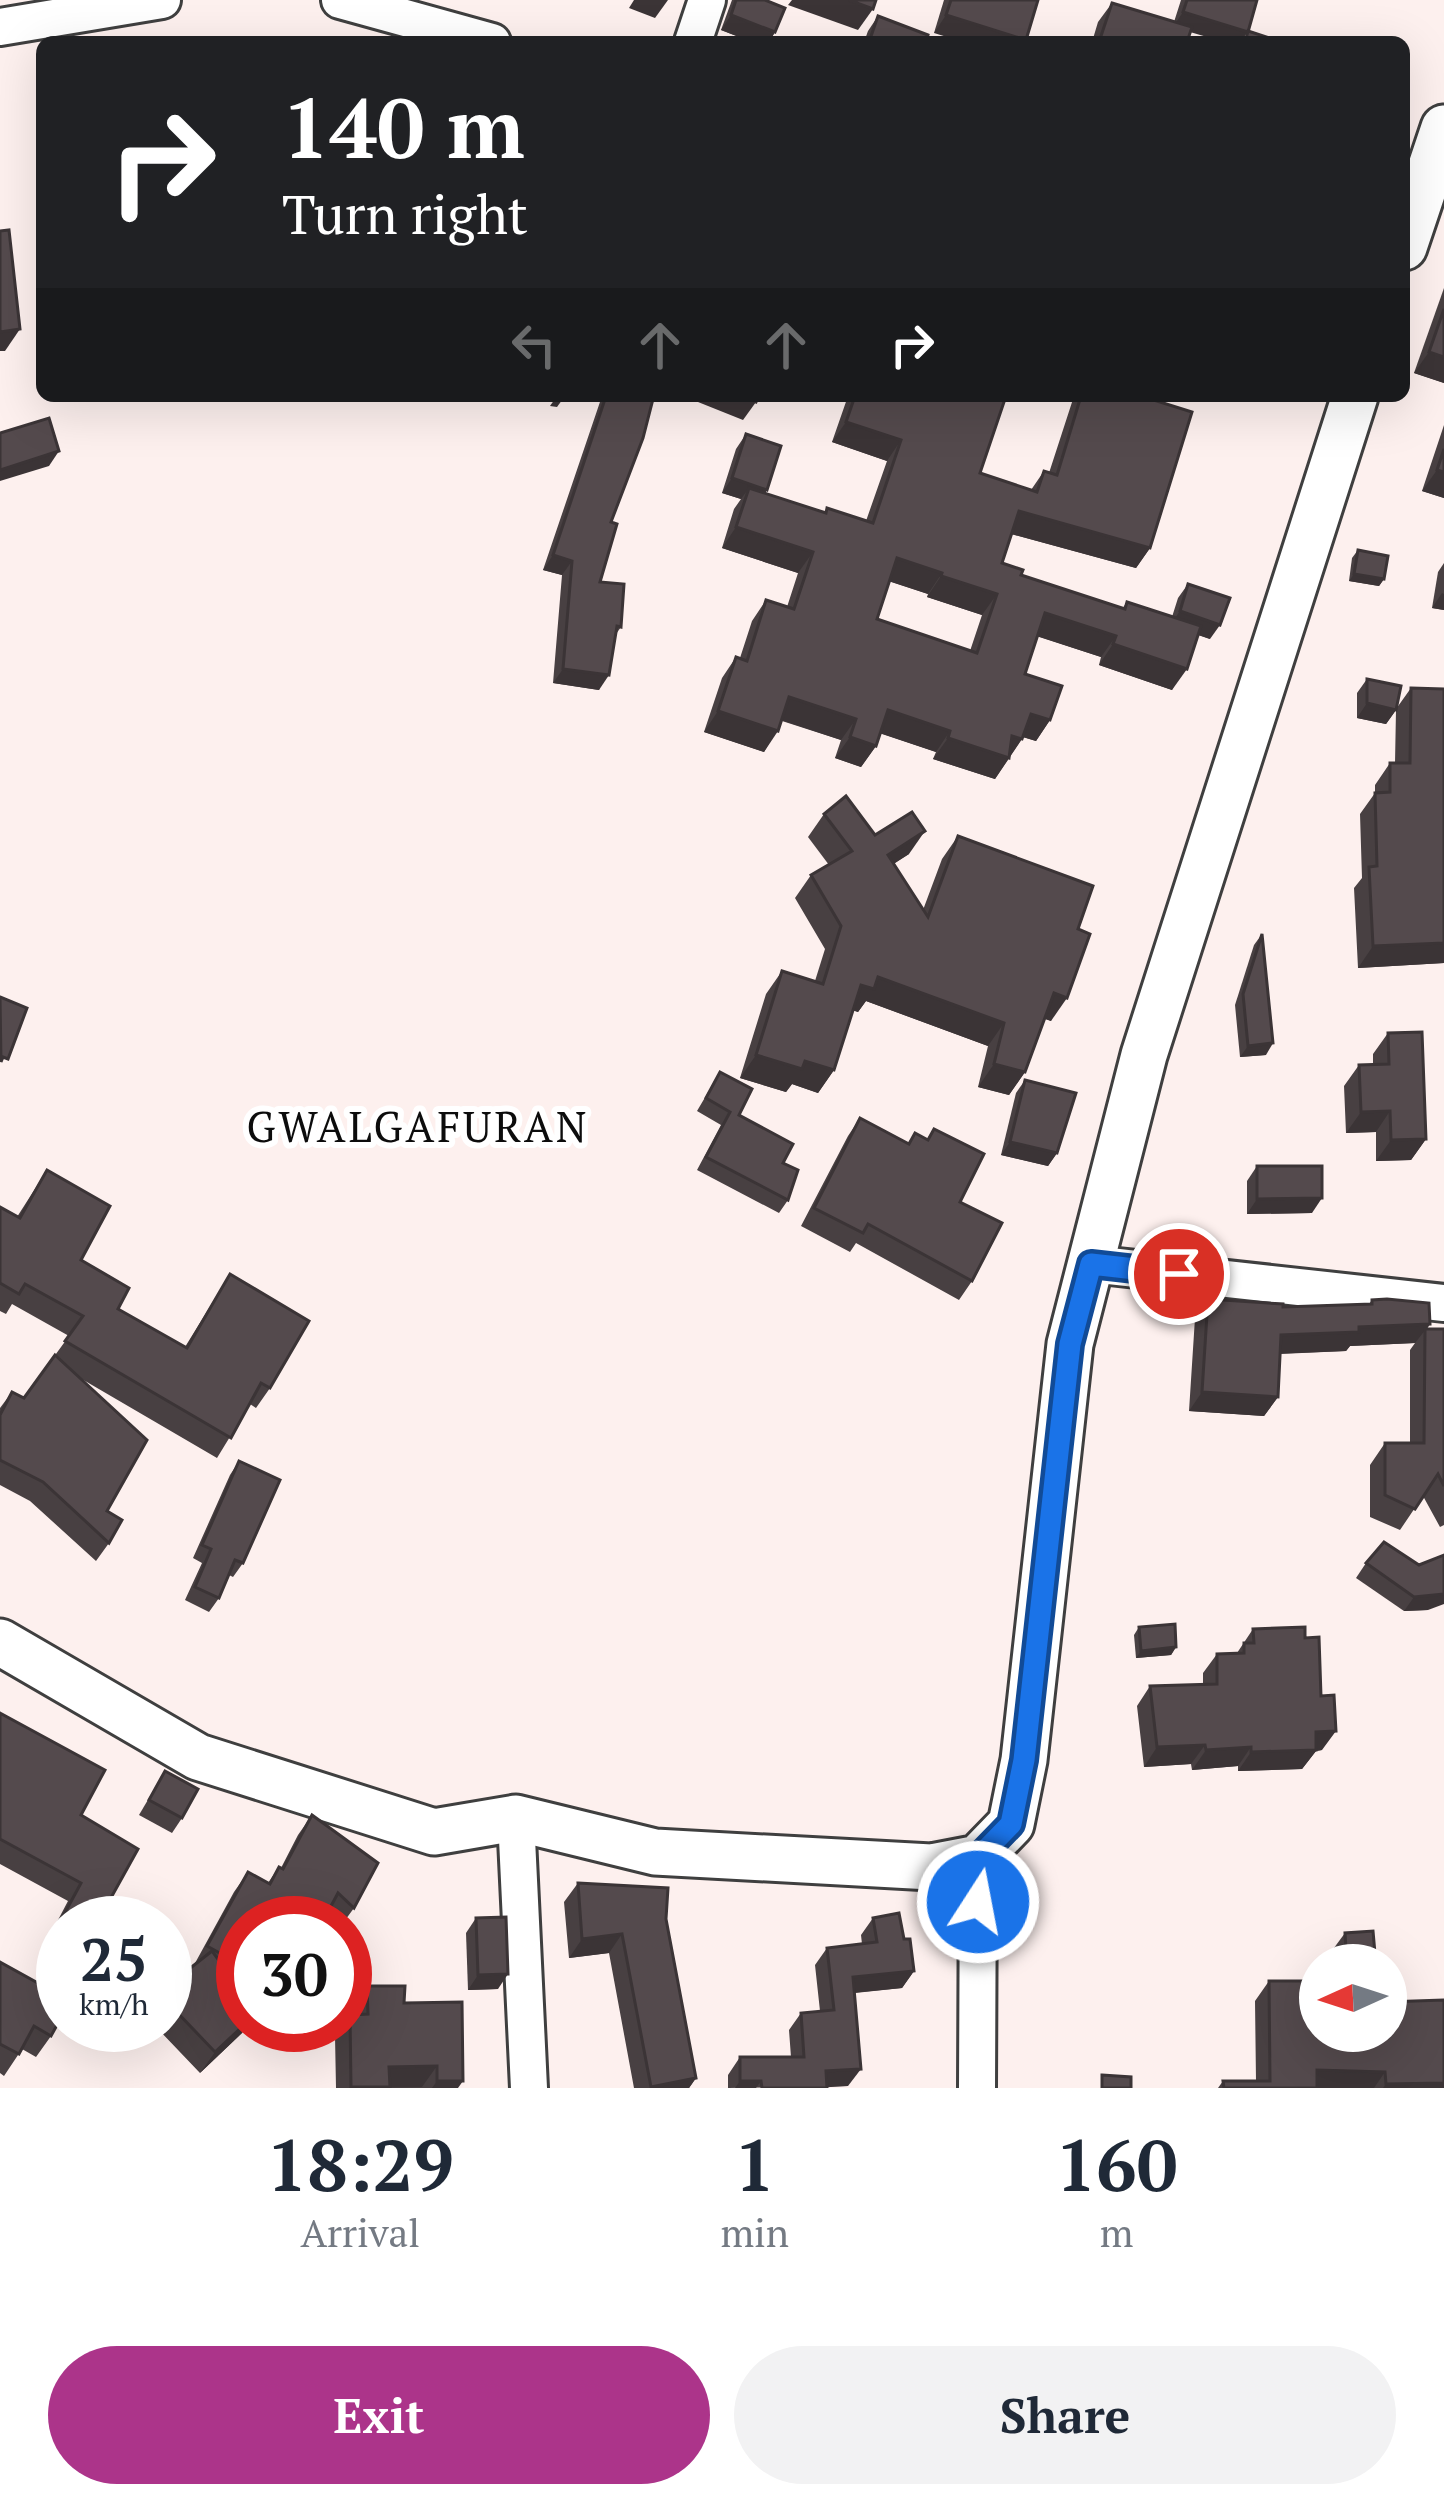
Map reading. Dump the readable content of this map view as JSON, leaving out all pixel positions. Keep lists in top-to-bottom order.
{
  "districts": ["GWALGAFURAN"],
  "north": "left",
  "page": {
    "turn": ["140 m", "Turn right"],
    "speed": "25 km/h",
    "limit": "30",
    "eta": [
      "18:29",
      "Arrival",
      "1",
      "min",
      "160",
      "m"
    ],
    "buttons": ["Exit", "Share"]
  }
}
